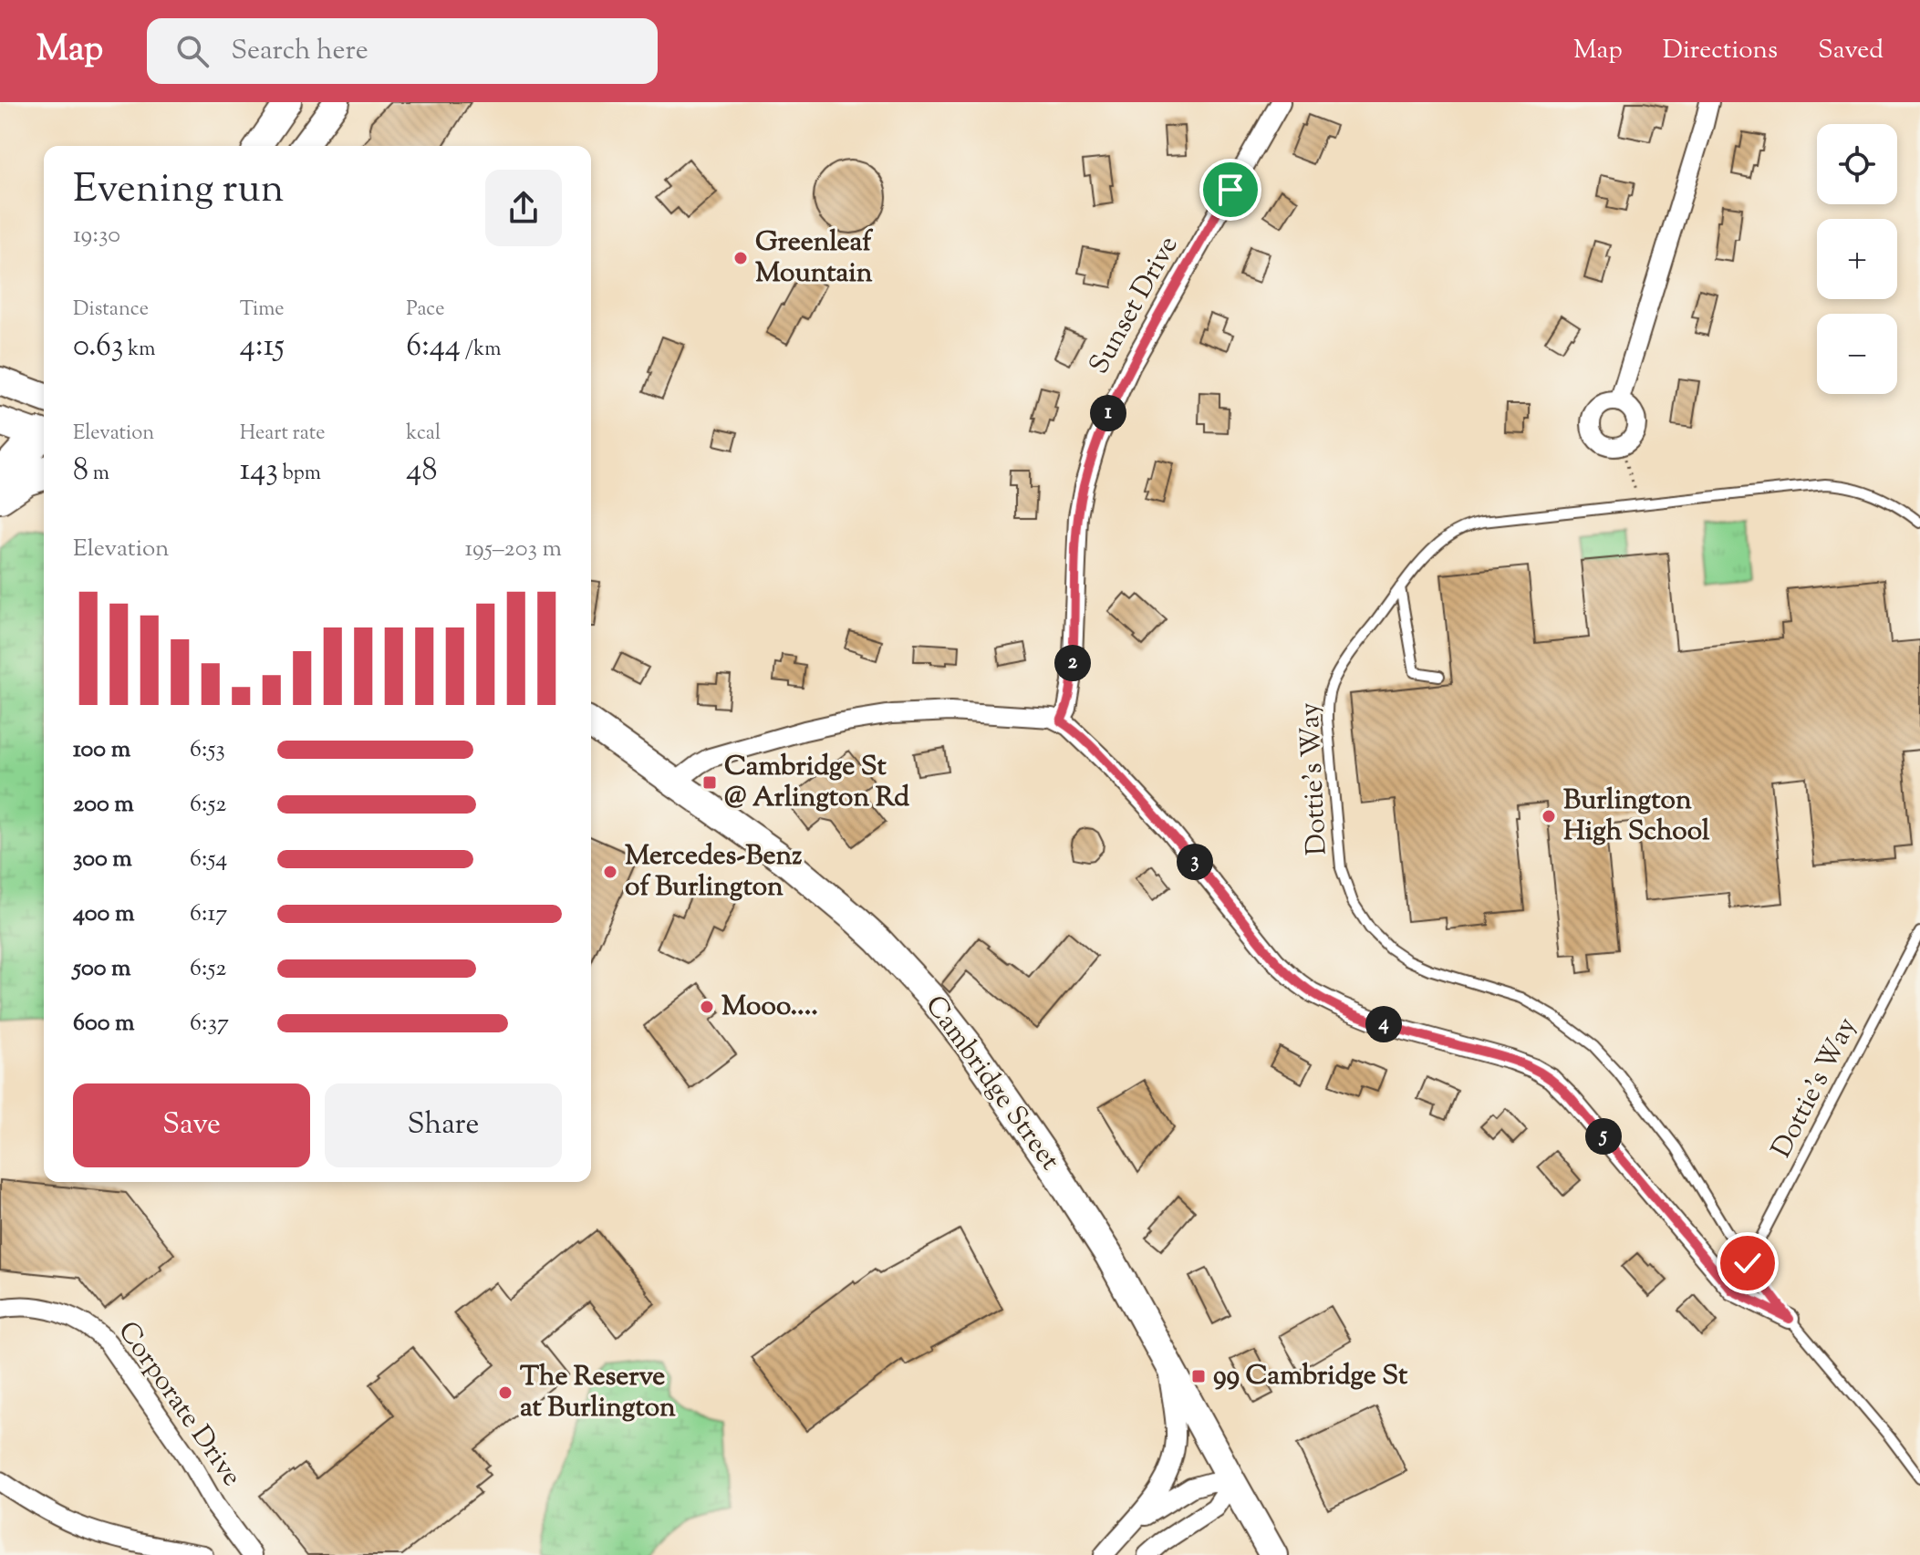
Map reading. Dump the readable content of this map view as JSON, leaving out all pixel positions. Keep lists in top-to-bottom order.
{
  "streets": {
    "main road": ["Cambridge Street"],
    "street": ["Sunset Drive", "Corporate Drive"],
    "lane": ["Dottie's Way"]
  },
  "places": {
    "other": [
      "Greenleaf Mountain",
      "Burlington High School",
      "Mercedes-Benz of Burlington",
      "Mooo....",
      "The Reserve at Burlington"
    ],
    "transit": ["Cambridge St @ Arlington Rd", "99 Cambridge St"]
  },
  "page": {
    "header": "Map",
    "search": "Search here",
    "nav": ["Map", "Directions", "Saved"],
    "map_buttons": ["+", "−"],
    "heading": ["Evening run", "19:30"],
    "stats": [
      ["Distance", "0.63 km"],
      ["Time", "4:15"],
      ["Pace", "6:44 /km"],
      ["Elevation", "8 m"],
      ["Heart rate", "143 bpm"],
      ["kcal", "48"]
    ],
    "pins": [
      "1",
      "2",
      "3",
      "4",
      "5"
    ],
    "chart": ["Elevation", "195–203 m"],
    "list": [
      {
        "name": "100 m",
        "note": "6:53"
      },
      {
        "name": "200 m",
        "note": "6:52"
      },
      {
        "name": "300 m",
        "note": "6:54"
      },
      {
        "name": "400 m",
        "note": "6:17"
      },
      {
        "name": "500 m",
        "note": "6:52"
      },
      {
        "name": "600 m",
        "note": "6:37"
      }
    ],
    "buttons": ["Save", "Share"]
  }
}
